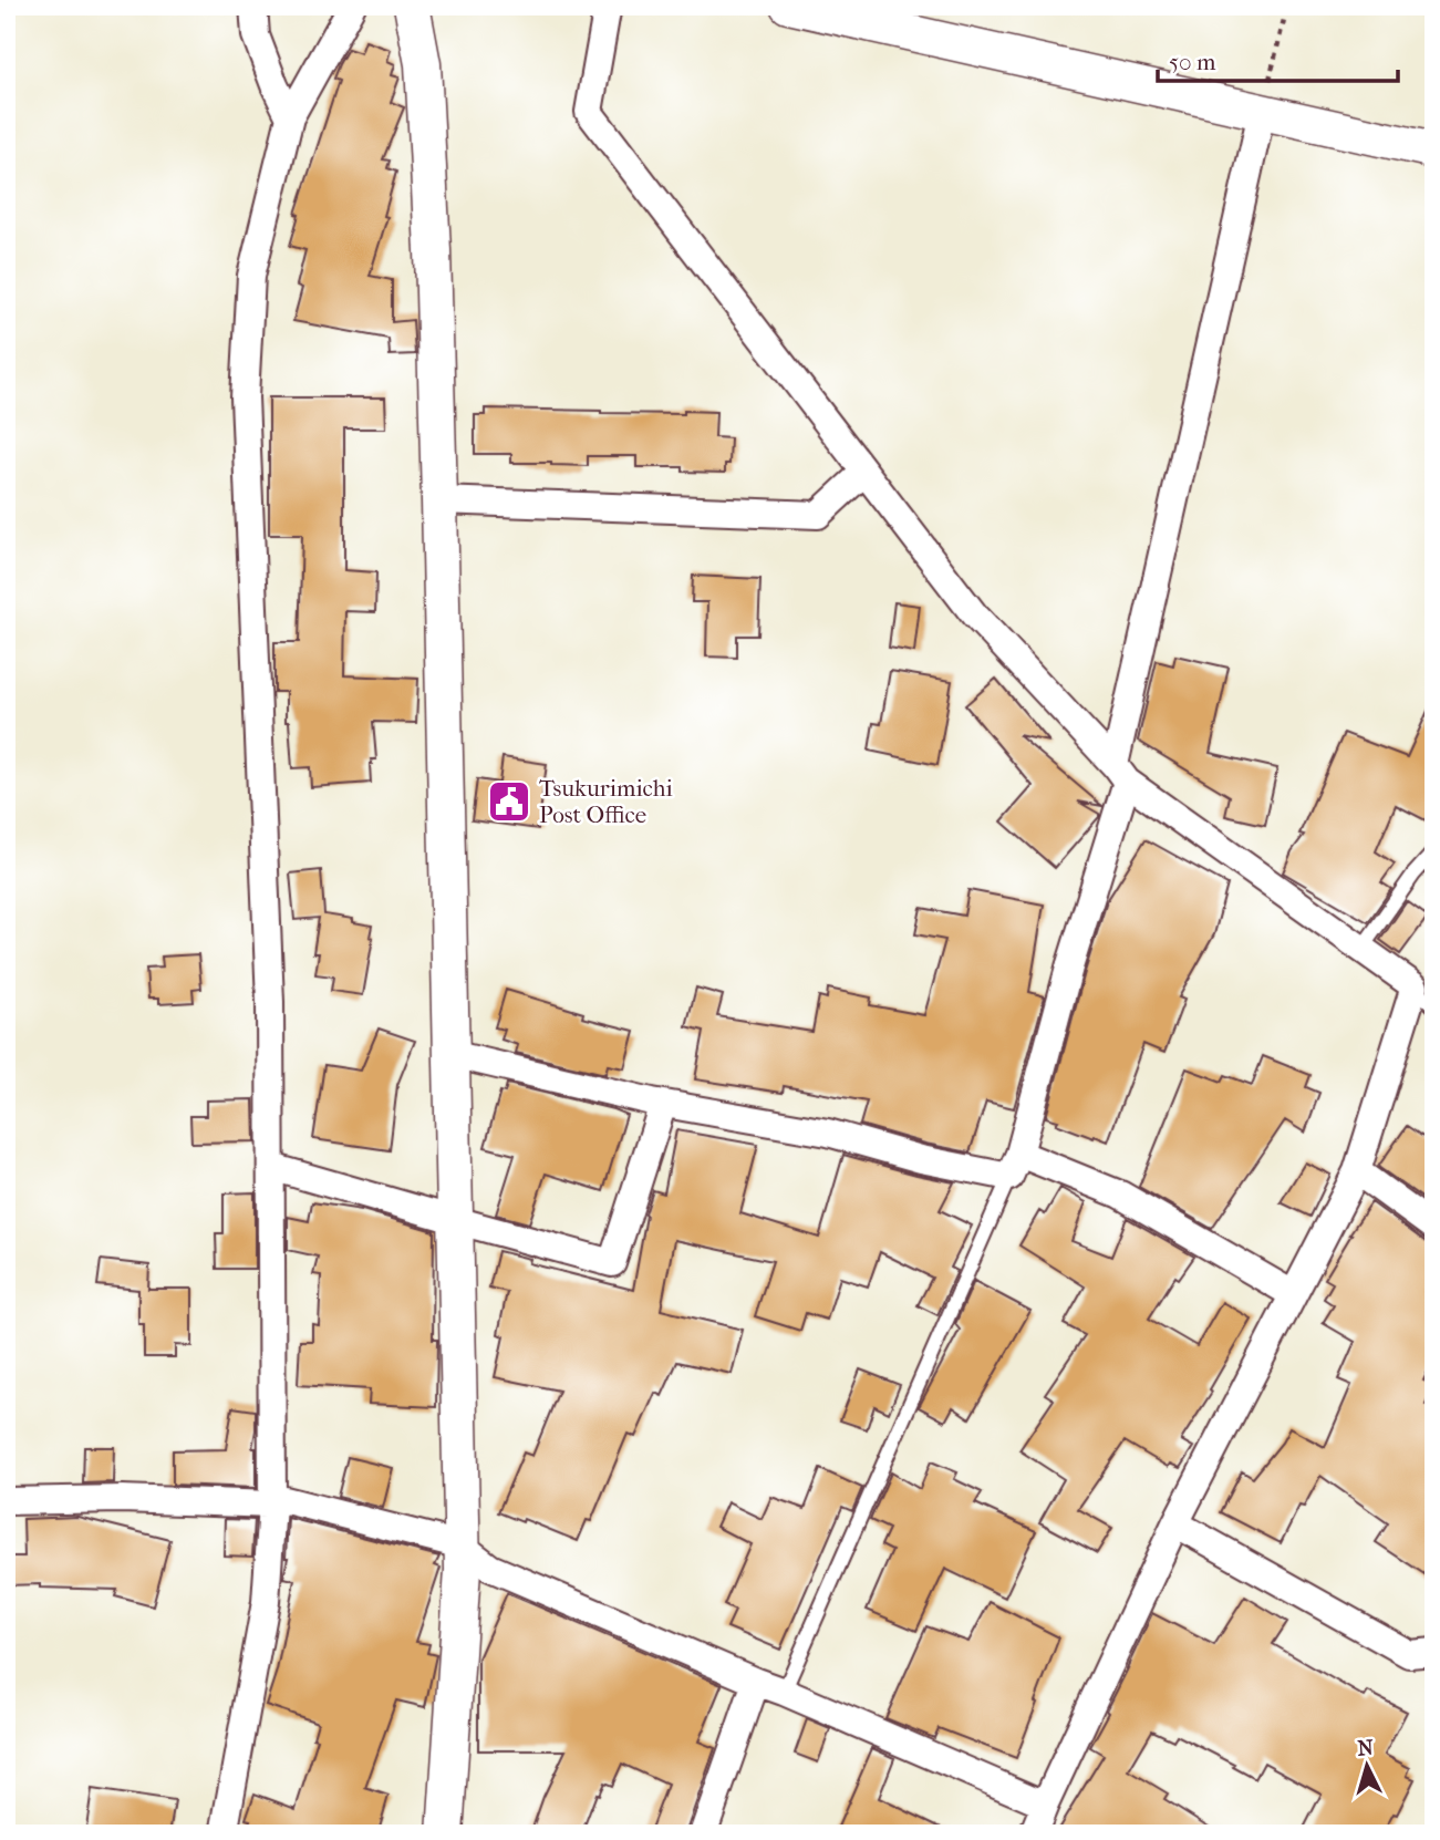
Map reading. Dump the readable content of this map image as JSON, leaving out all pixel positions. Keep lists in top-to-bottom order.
{
  "places": {
    "public building": ["Tsukurimichi Post Office"]
  },
  "scale_bar": "50 m",
  "north": "top"
}
